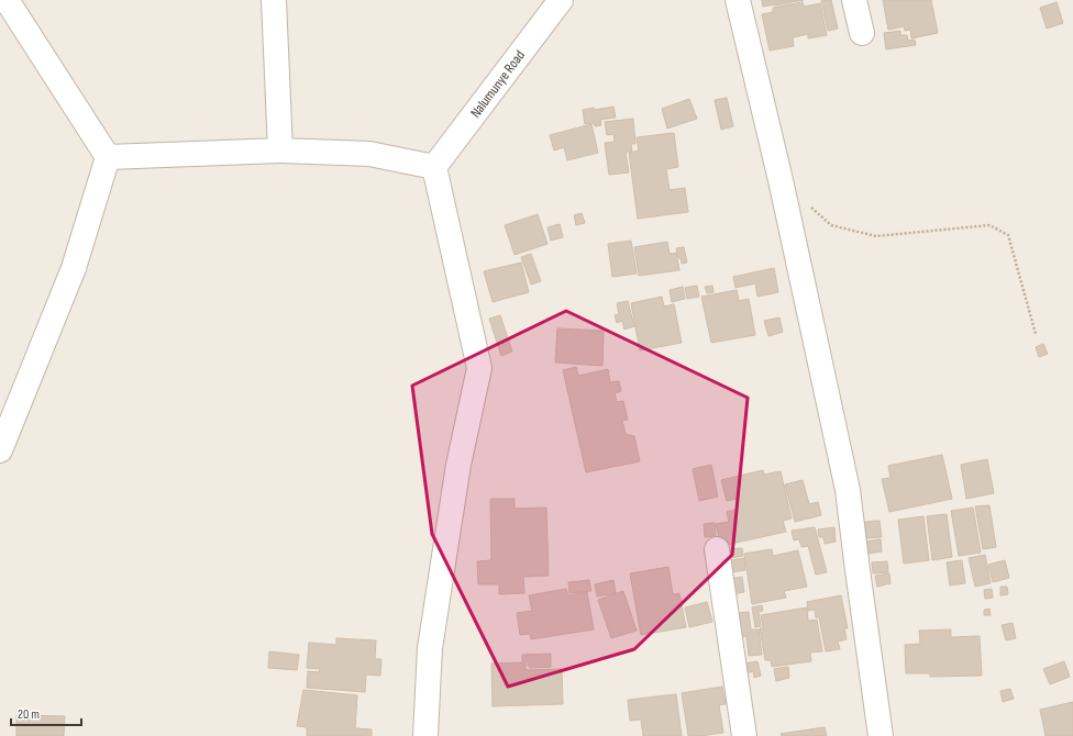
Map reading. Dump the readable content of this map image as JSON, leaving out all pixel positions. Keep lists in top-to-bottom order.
{
  "streets": {
    "street": ["Nalumunye Road"]
  },
  "scale_bar": "20 m"
}
